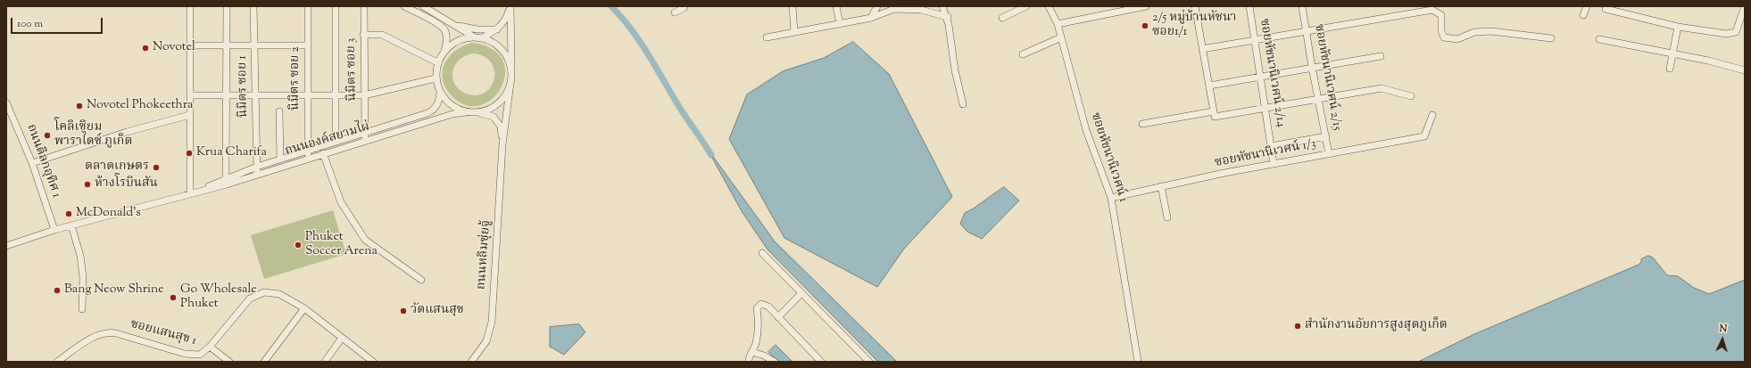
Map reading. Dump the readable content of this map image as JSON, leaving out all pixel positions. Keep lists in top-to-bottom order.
{
  "streets": {
    "street": [
      "นิมิตร ซอย 3",
      "ซอยหัชนานิเวศน์ 2/14",
      "ซอยหัชนานิเวศน์ 2/15",
      "นิมิตร ซอย 2",
      "นิมิตร ซอย 1",
      "ถนนองค์สยามไผ่",
      "ซอยหัชนานิเวศน์ 1/3",
      "ซอยหัชนานิเวศน์ 1",
      "ถนนติลกอุทิศ 1",
      "ถนนหลิมซุ่ยจู้",
      "ซอยแสนสุข 1"
    ]
  },
  "crossings": [
    ["นิมิตร ซอย 3", "ถนนองค์สยามไผ่"],
    ["ซอยหัชนานิเวศน์ 2/14", "ซอยหัชนานิเวศน์ 1/3"],
    ["ซอยหัชนานิเวศน์ 2/15", "ซอยหัชนานิเวศน์ 1/3"],
    ["นิมิตร ซอย 2", "ถนนองค์สยามไผ่"],
    ["นิมิตร ซอย 1", "ถนนองค์สยามไผ่"],
    ["ถนนองค์สยามไผ่", "ถนนติลกอุทิศ 1"],
    ["ถนนองค์สยามไผ่", "ถนนหลิมซุ่ยจู้"],
    ["ซอยหัชนานิเวศน์ 1/3", "ซอยหัชนานิเวศน์ 1"]
  ],
  "places": [
    "2/5 หมู่บ้านหัชนา ซอย1/1",
    "Novotel",
    "Novotel Phokeethra",
    "โคลิเซียม พาราไดซ์ ภูเก็ต",
    "Krua Charifa",
    "ตลาดเกษตร",
    "ห้างโรบินสัน",
    "McDonald's",
    "Phuket Soccer Arena",
    "Bang Neow Shrine",
    "Go Wholesale Phuket",
    "วัดแสนสุข",
    "สำนักงานอัยการสูงสุดภูเก็ต"
  ],
  "scale_bar": "100 m",
  "north": "top"
}
